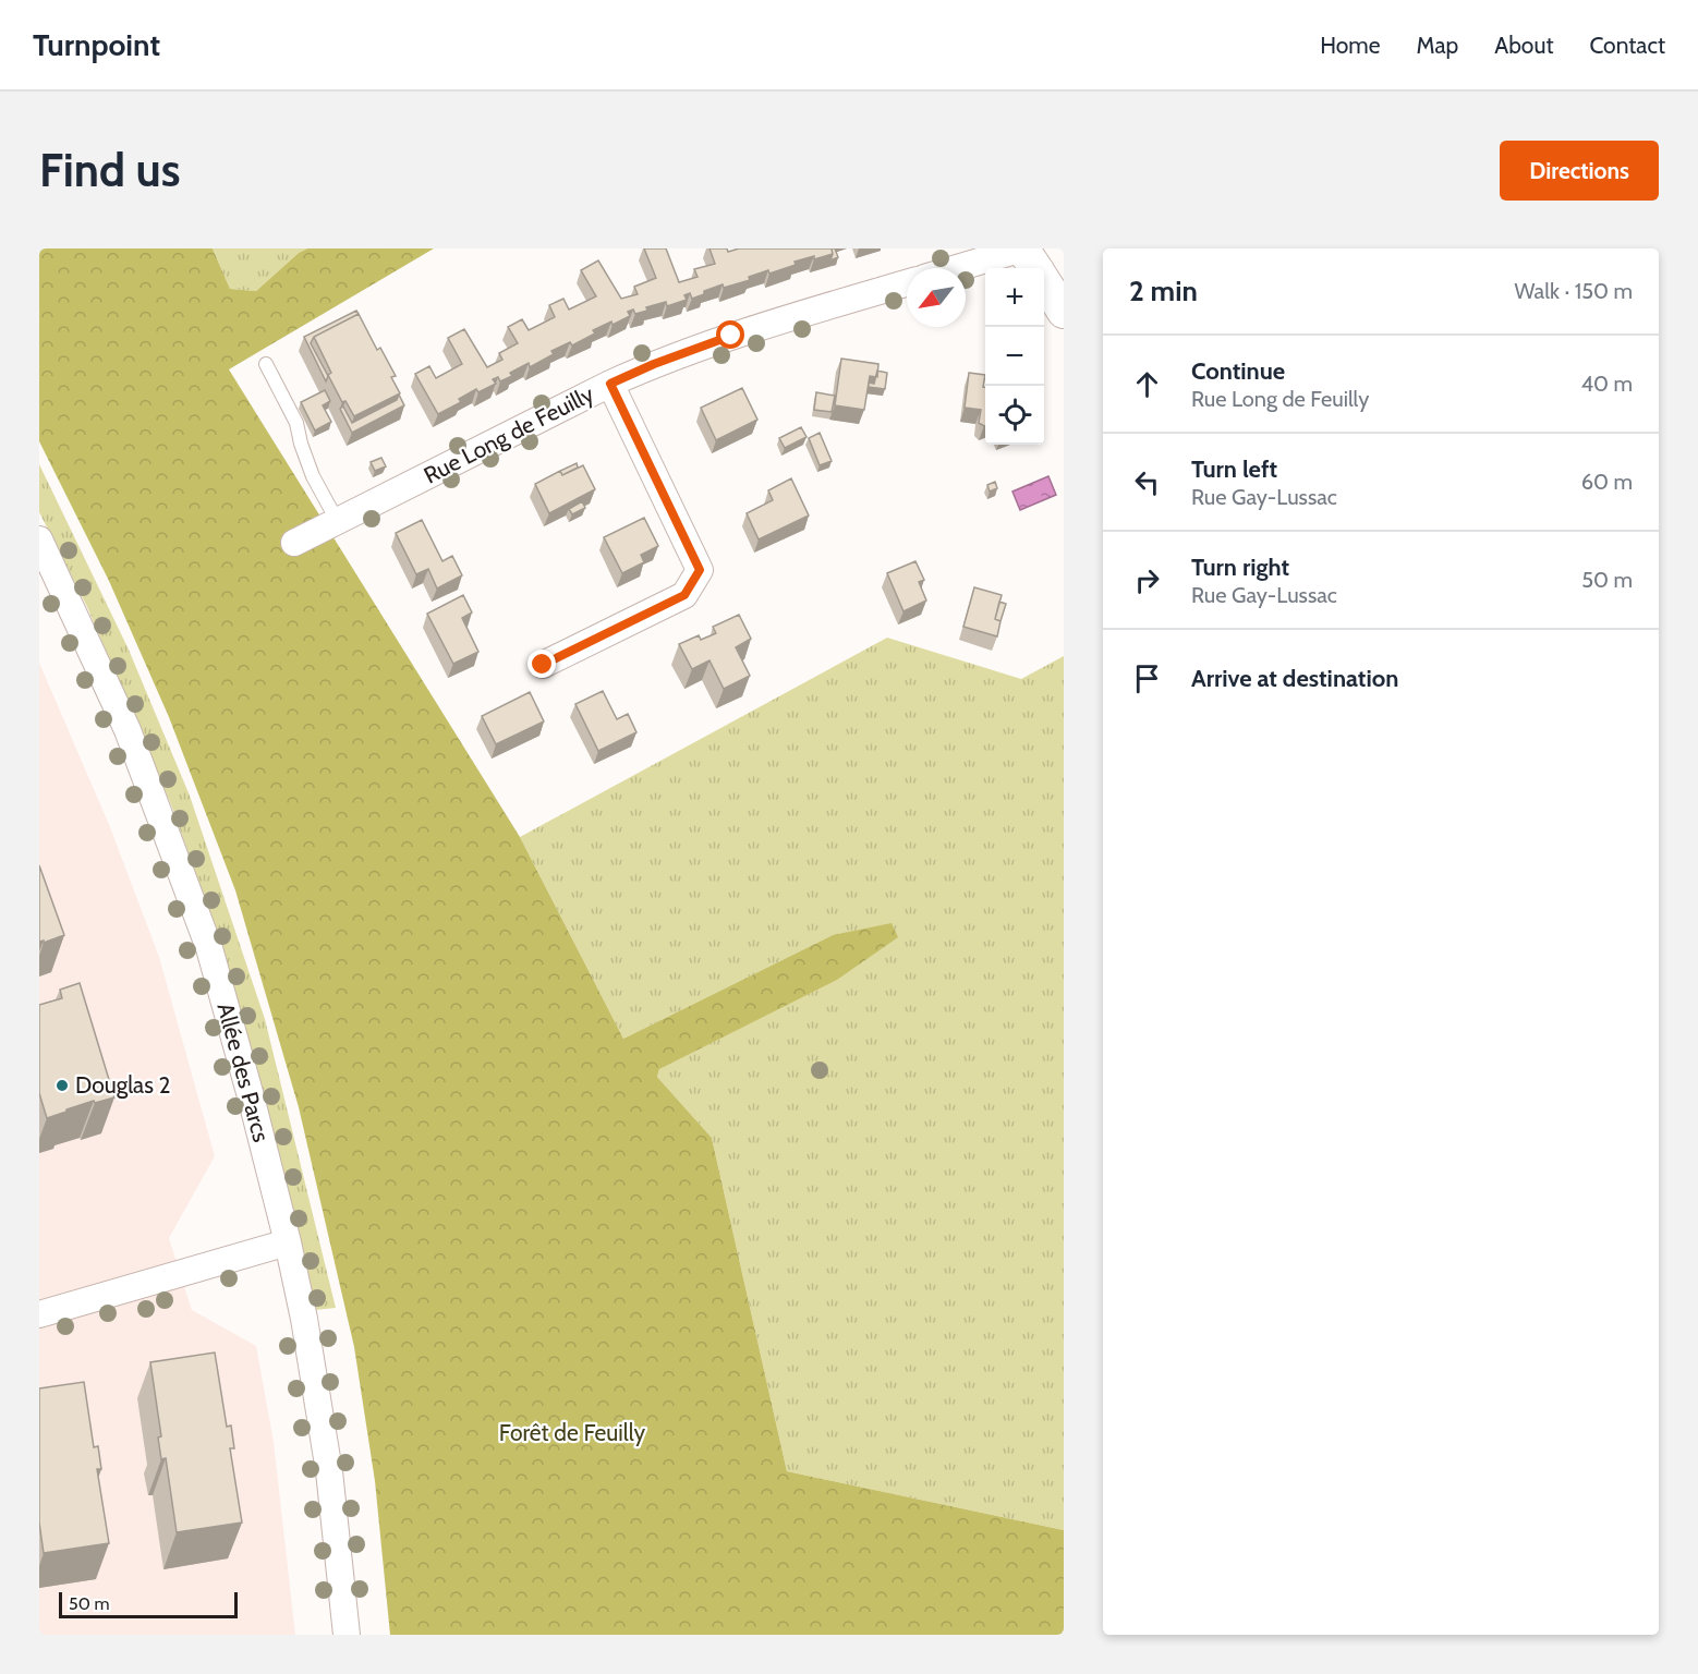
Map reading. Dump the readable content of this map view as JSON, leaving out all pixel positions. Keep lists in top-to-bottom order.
{
  "streets": {
    "street": ["Rue Long de Feuilly", "Allée des Parcs"]
  },
  "parks": ["Forêt de Feuilly"],
  "places": ["Douglas 2"],
  "scale_bar": "50 m",
  "north": "bottom left",
  "page": {
    "header": "Turnpoint",
    "nav": [
      "Home",
      "Map",
      "About",
      "Contact"
    ],
    "buttons": "Directions",
    "title": "Find us",
    "heading": ["2 min", "Walk · 150 m"],
    "map_buttons": ["+", "−"],
    "list": [
      ["Continue", "Rue Long de Feuilly", "40 m"],
      ["Turn left", "Rue Gay-Lussac", "60 m"],
      ["Turn right", "Rue Gay-Lussac", "50 m"],
      "Arrive at destination"
    ],
    "scale": "50 m"
  }
}
